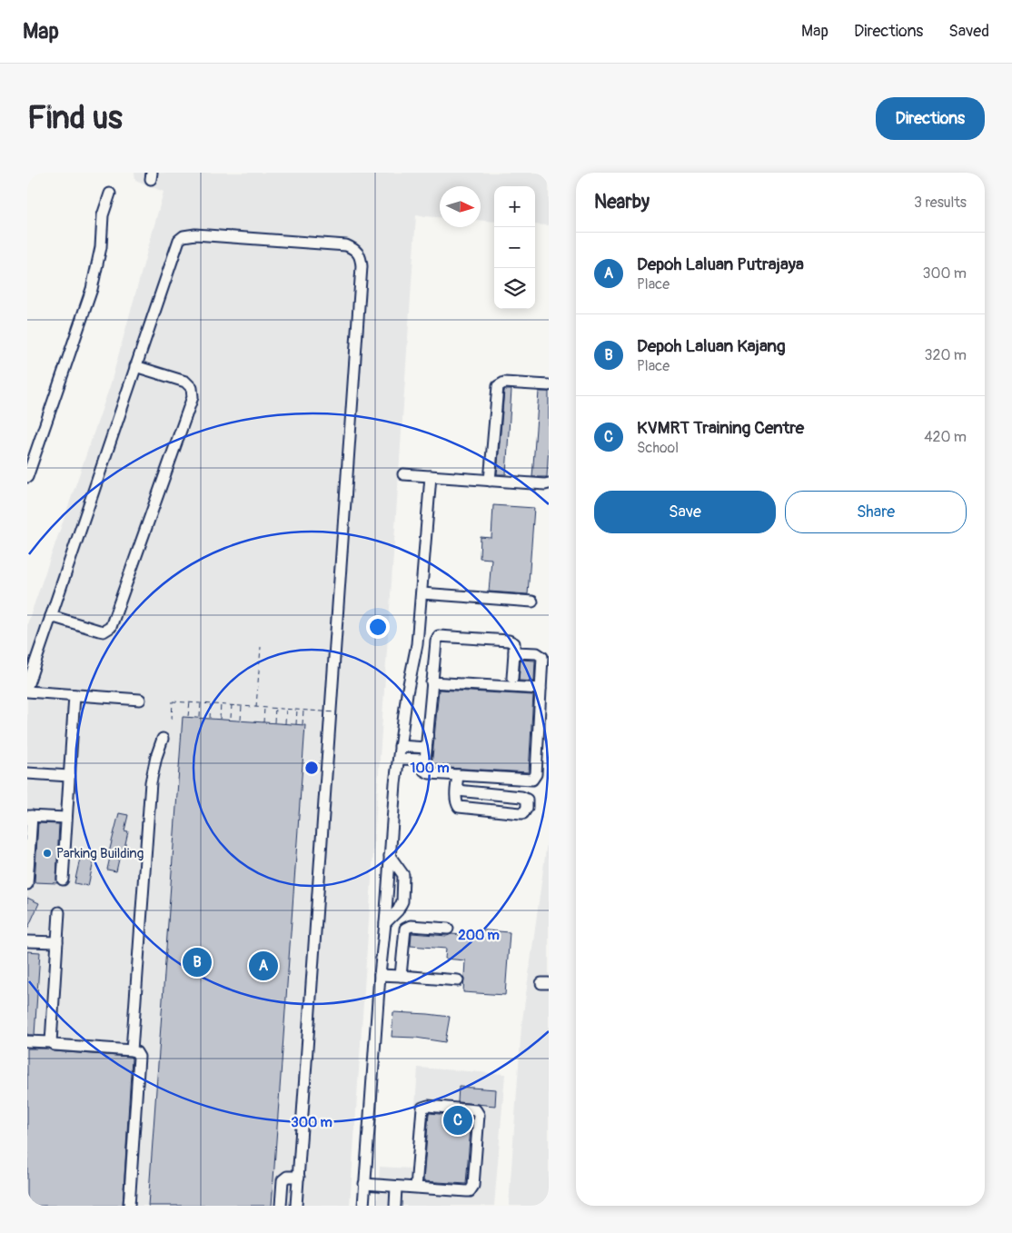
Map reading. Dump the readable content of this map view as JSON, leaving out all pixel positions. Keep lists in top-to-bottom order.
{
  "places": ["Parking Building"],
  "north": "right",
  "page": {
    "header": "Map",
    "nav": ["Map", "Directions", "Saved"],
    "buttons": [
      "Directions",
      ["Save", "Share"]
    ],
    "title": "Find us",
    "heading": ["Nearby", "3 results"],
    "map_buttons": ["+", "−"],
    "list": [
      {
        "mark": "A",
        "name": "Depoh Laluan Putrajaya",
        "note": "Place",
        "value": "300 m"
      },
      {
        "mark": "B",
        "name": "Depoh Laluan Kajang",
        "note": "Place",
        "value": "320 m"
      },
      {
        "mark": "C",
        "name": "KVMRT Training Centre",
        "note": "School",
        "value": "420 m"
      }
    ],
    "pins": ["B", "A", "C"]
  },
  "rings": ["100 m", "200 m", "300 m"]
}
